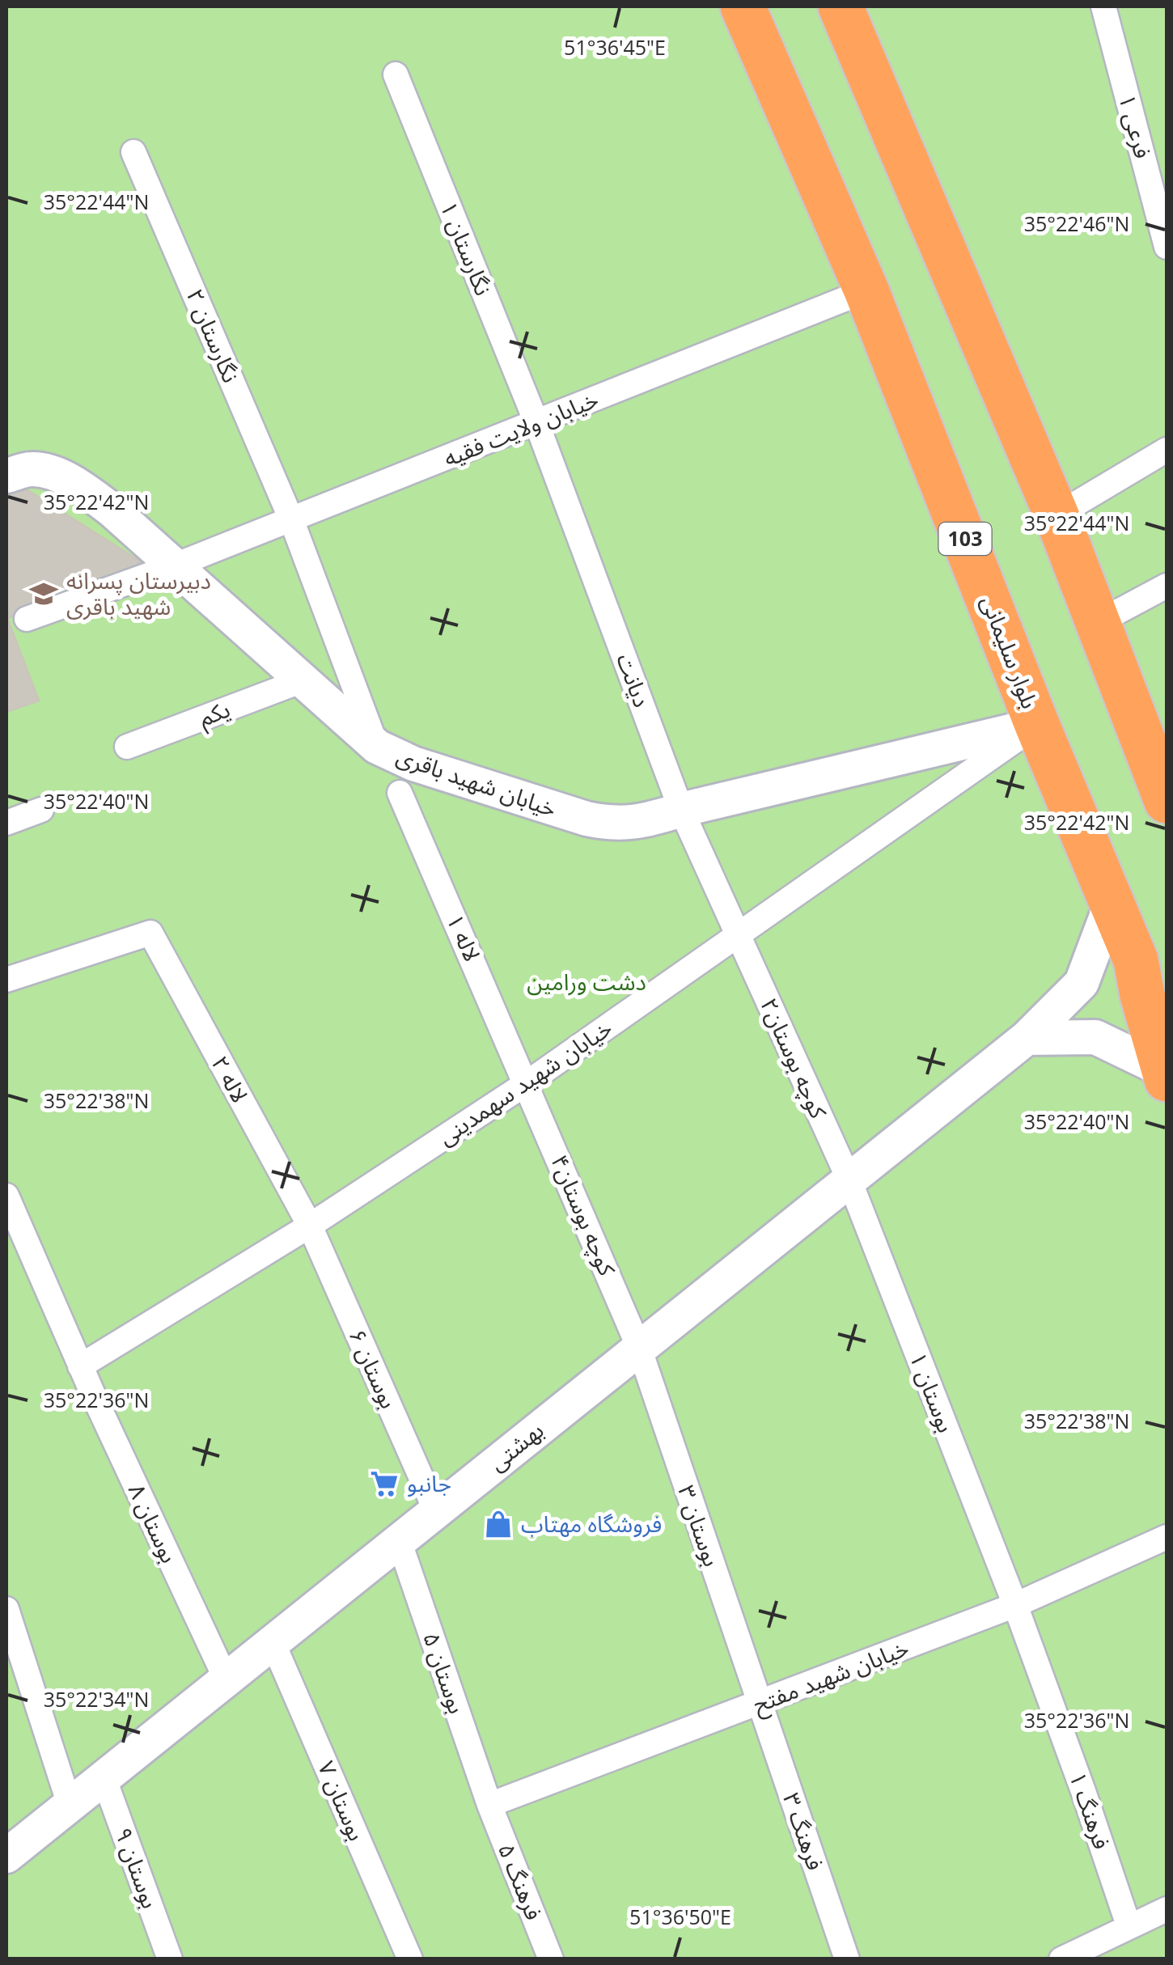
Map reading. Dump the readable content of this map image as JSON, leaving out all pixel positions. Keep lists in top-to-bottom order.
{
  "streets": {
    "highway": ["103", "بلوار سلیمانی"],
    "street": [
      "فرعی ۱",
      "نگارستان ۱",
      "نگارستان ۲",
      "خیابان ولایت فقیه",
      "دیانت",
      "یکم",
      "خیابان شهید باقری",
      "لاله ۱",
      "کوچه بوستان۲",
      "لاله ۲",
      "خیابان شهید سهمدینی",
      "کوچه بوستان۴",
      "بوستان ۶",
      "بوستان ۱",
      "بهشتی",
      "بوستان ۸",
      "بوستان ۳",
      "بوستان ۵",
      "خیابان شهید مفتح",
      "بوستان ۷",
      "فرهنگ ۱",
      "فرهنگ ۳",
      "بوستان ۹",
      "فرهنگ ۵"
    ]
  },
  "crossings": [
    ["نگارستان ۱", "خیابان ولایت فقیه"],
    ["نگارستان ۱", "دیانت"],
    ["نگارستان ۲", "خیابان ولایت فقیه"],
    ["نگارستان ۲", "خیابان شهید باقری"],
    ["خیابان ولایت فقیه", "بلوار سلیمانی"],
    ["خیابان ولایت فقیه", "دیانت"],
    ["خیابان ولایت فقیه", "خیابان شهید باقری"],
    ["بلوار سلیمانی", "خیابان شهید باقری"],
    ["بلوار سلیمانی", "خیابان شهید سهمدینی"],
    ["بلوار سلیمانی", "بهشتی"],
    ["دیانت", "خیابان شهید باقری"],
    ["دیانت", "کوچه بوستان۲"],
    ["دیانت", "خیابان شهید سهمدینی"],
    ["یکم", "خیابان شهید باقری"],
    ["خیابان شهید باقری", "خیابان شهید سهمدینی"],
    ["لاله ۱", "خیابان شهید سهمدینی"],
    ["لاله ۱", "کوچه بوستان۴"],
    ["کوچه بوستان۲", "خیابان شهید سهمدینی"],
    ["کوچه بوستان۲", "بوستان ۱"],
    ["کوچه بوستان۲", "بهشتی"],
    ["لاله ۲", "خیابان شهید سهمدینی"],
    ["لاله ۲", "بوستان ۶"],
    ["خیابان شهید سهمدینی", "کوچه بوستان۴"],
    ["خیابان شهید سهمدینی", "بوستان ۶"],
    ["خیابان شهید سهمدینی", "بوستان ۸"],
    ["کوچه بوستان۴", "بهشتی"],
    ["کوچه بوستان۴", "بوستان ۳"],
    ["بوستان ۶", "بهشتی"],
    ["بوستان ۱", "بهشتی"],
    ["بوستان ۱", "خیابان شهید مفتح"],
    ["بوستان ۱", "فرهنگ ۱"],
    ["بهشتی", "بوستان ۸"],
    ["بهشتی", "بوستان ۳"],
    ["بهشتی", "بوستان ۵"],
    ["بهشتی", "بوستان ۷"],
    ["بهشتی", "بوستان ۹"],
    ["بوستان ۳", "خیابان شهید مفتح"],
    ["بوستان ۳", "فرهنگ ۳"],
    ["بوستان ۵", "خیابان شهید مفتح"],
    ["بوستان ۵", "فرهنگ ۵"],
    ["خیابان شهید مفتح", "فرهنگ ۱"],
    ["خیابان شهید مفتح", "فرهنگ ۳"],
    ["خیابان شهید مفتح", "فرهنگ ۵"]
  ],
  "parks": ["دشت ورامین"],
  "places": {
    "school or university": ["دبیرستان پسرانه شهید باقری"],
    "supermarket": ["جانبو"],
    "shop": ["فروشگاه مهتاب"]
  },
  "coordinates": [
    "51°36'45\"E",
    "35°22'44\"N",
    "35°22'46\"N",
    "35°22'42\"N",
    "35°22'40\"N",
    "35°22'38\"N",
    "35°22'36\"N",
    "35°22'34\"N",
    "51°36'50\"E"
  ]
}
